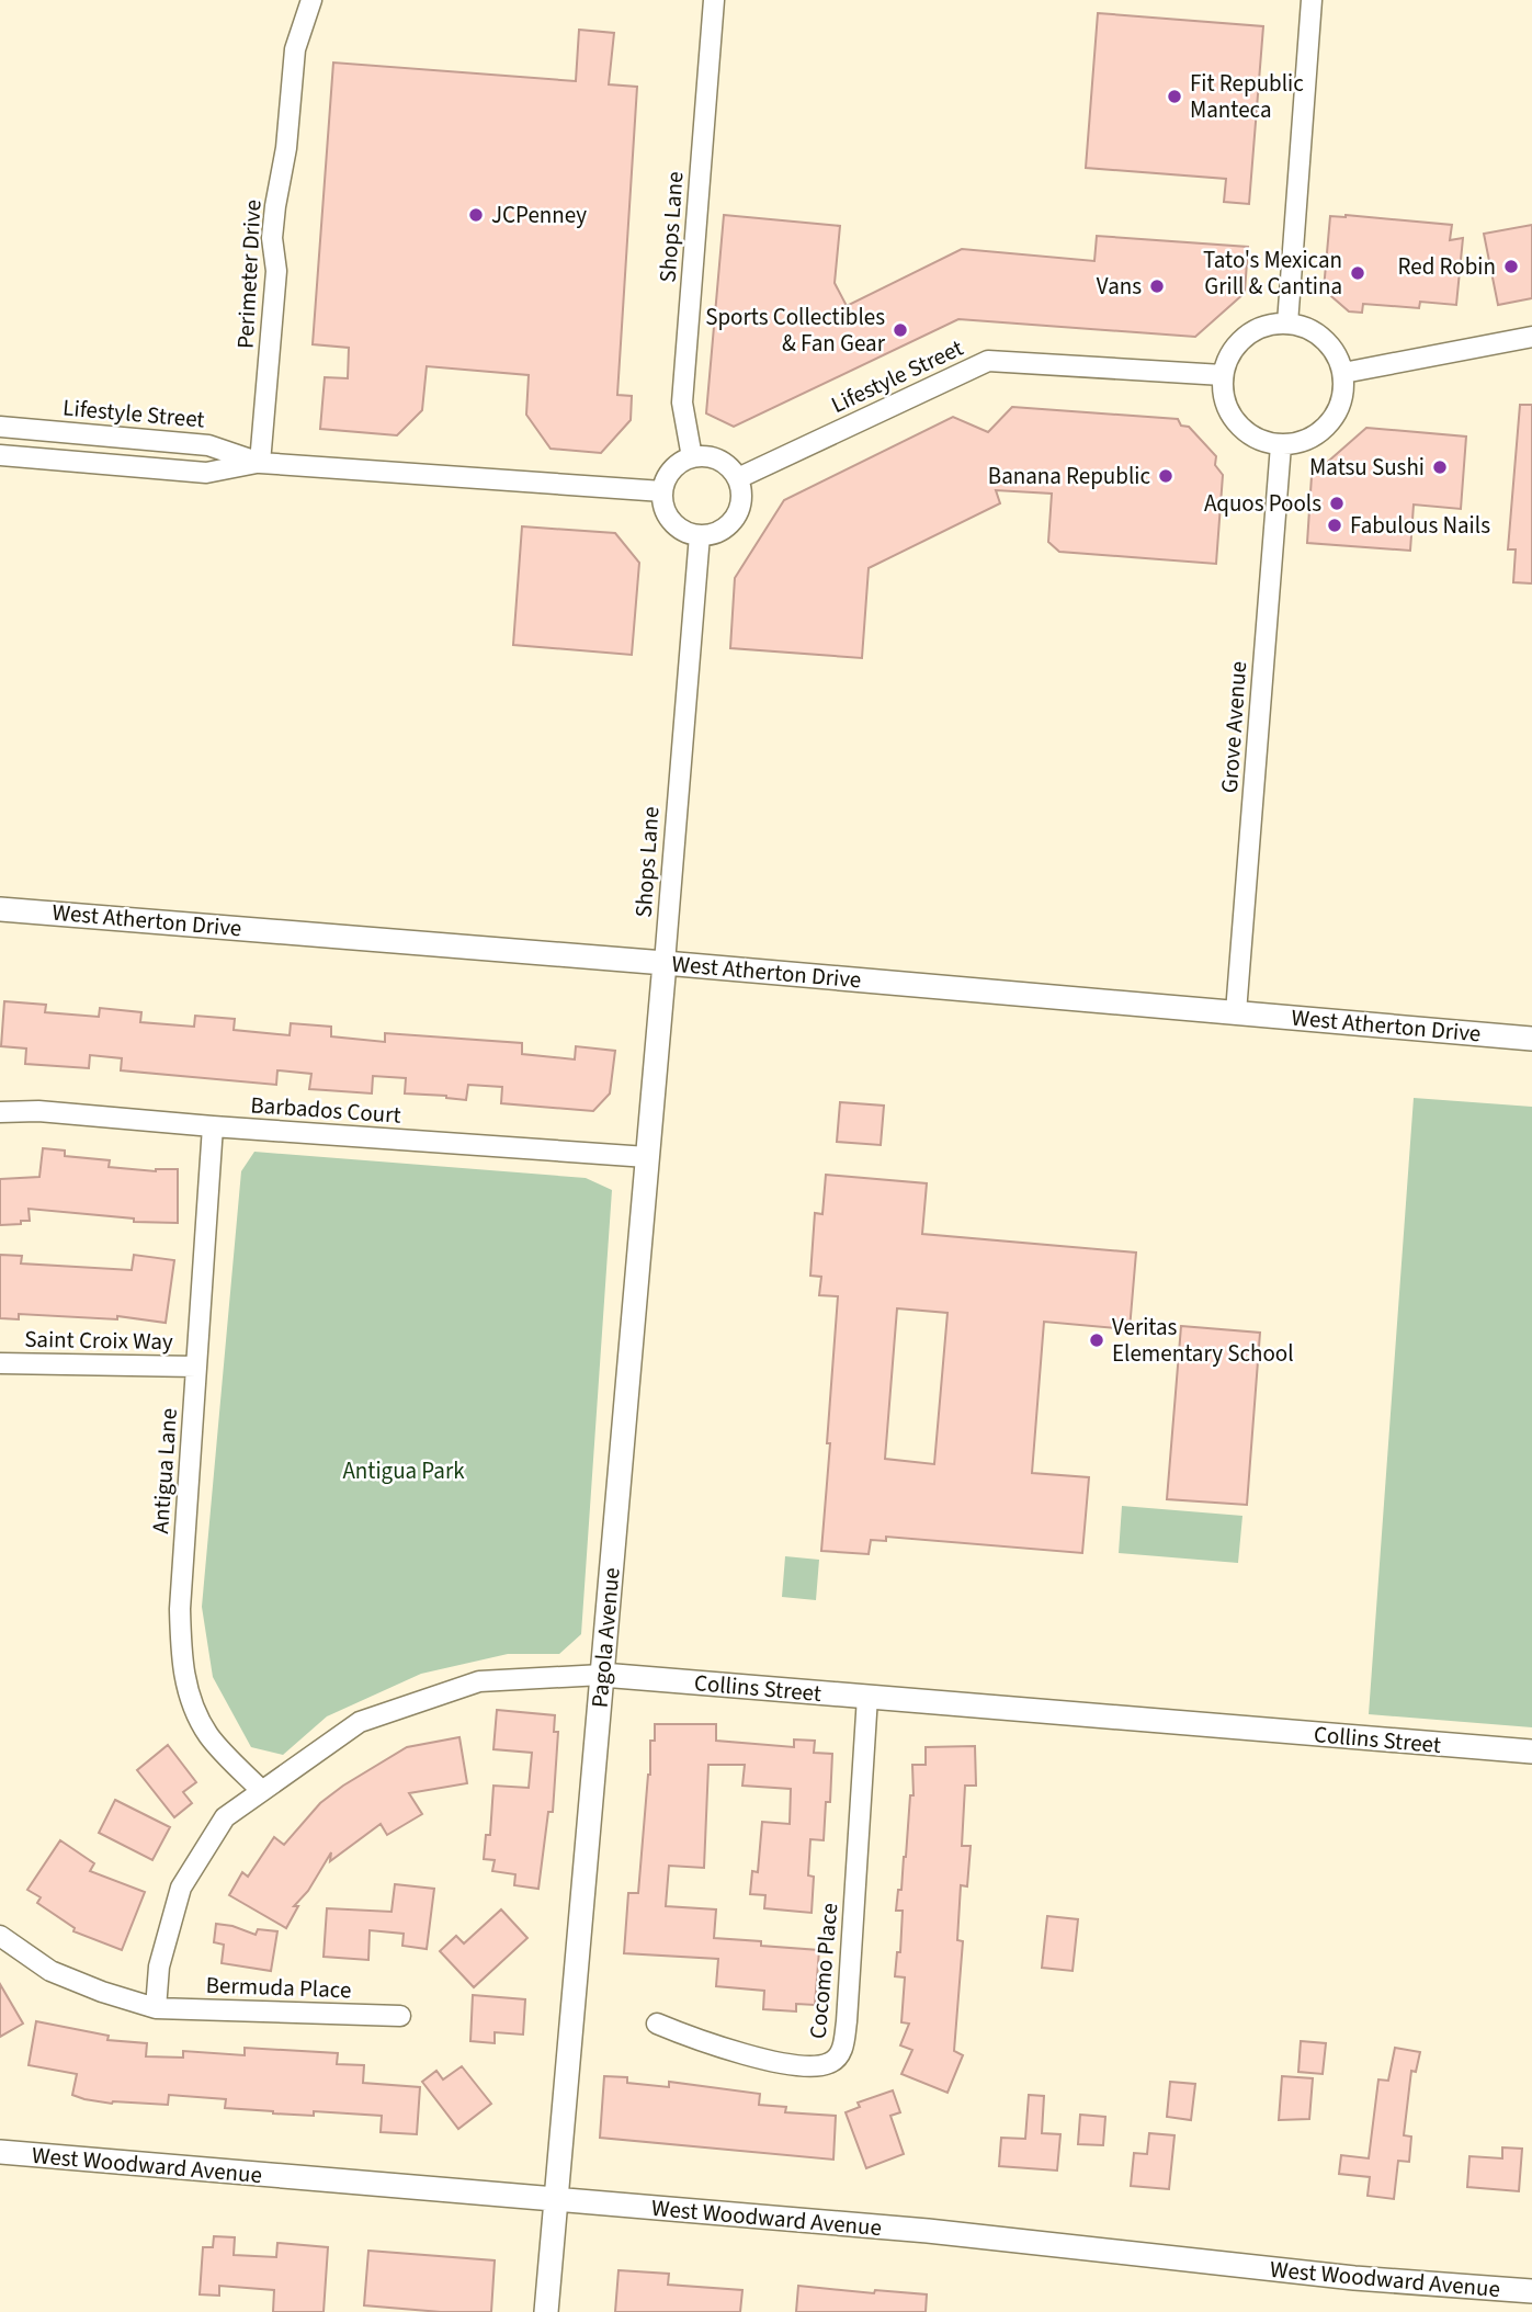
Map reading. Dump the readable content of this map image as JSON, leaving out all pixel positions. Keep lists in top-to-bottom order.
{
  "streets": {
    "street": [
      "Shops Lane",
      "Perimeter Drive",
      "Lifestyle Street",
      "Grove Avenue",
      "West Atherton Drive",
      "Barbados Court",
      "Saint Croix Way",
      "Antigua Lane",
      "Pagola Avenue",
      "Collins Street",
      "Cocomo Place",
      "Bermuda Place",
      "West Woodward Avenue"
    ]
  },
  "crossings": [
    ["Shops Lane", "Lifestyle Street"],
    ["Shops Lane", "West Atherton Drive"],
    ["Shops Lane", "Pagola Avenue"],
    ["Perimeter Drive", "Lifestyle Street"],
    ["Lifestyle Street", "Grove Avenue"],
    ["Grove Avenue", "West Atherton Drive"],
    ["West Atherton Drive", "Pagola Avenue"],
    ["Barbados Court", "Antigua Lane"],
    ["Barbados Court", "Pagola Avenue"],
    ["Saint Croix Way", "Antigua Lane"],
    ["Antigua Lane", "Collins Street"],
    ["Pagola Avenue", "Collins Street"],
    ["Pagola Avenue", "West Woodward Avenue"],
    ["Collins Street", "Cocomo Place"],
    ["Collins Street", "Bermuda Place"]
  ],
  "parks": ["Antigua Park"],
  "places": [
    "Fit Republic Manteca",
    "JCPenney",
    "Red Robin",
    "Tato's Mexican Grill & Cantina",
    "Vans",
    "Sports Collectibles & Fan Gear",
    "Matsu Sushi",
    "Banana Republic",
    "Aquos Pools",
    "Fabulous Nails",
    "Veritas Elementary School"
  ]
}
